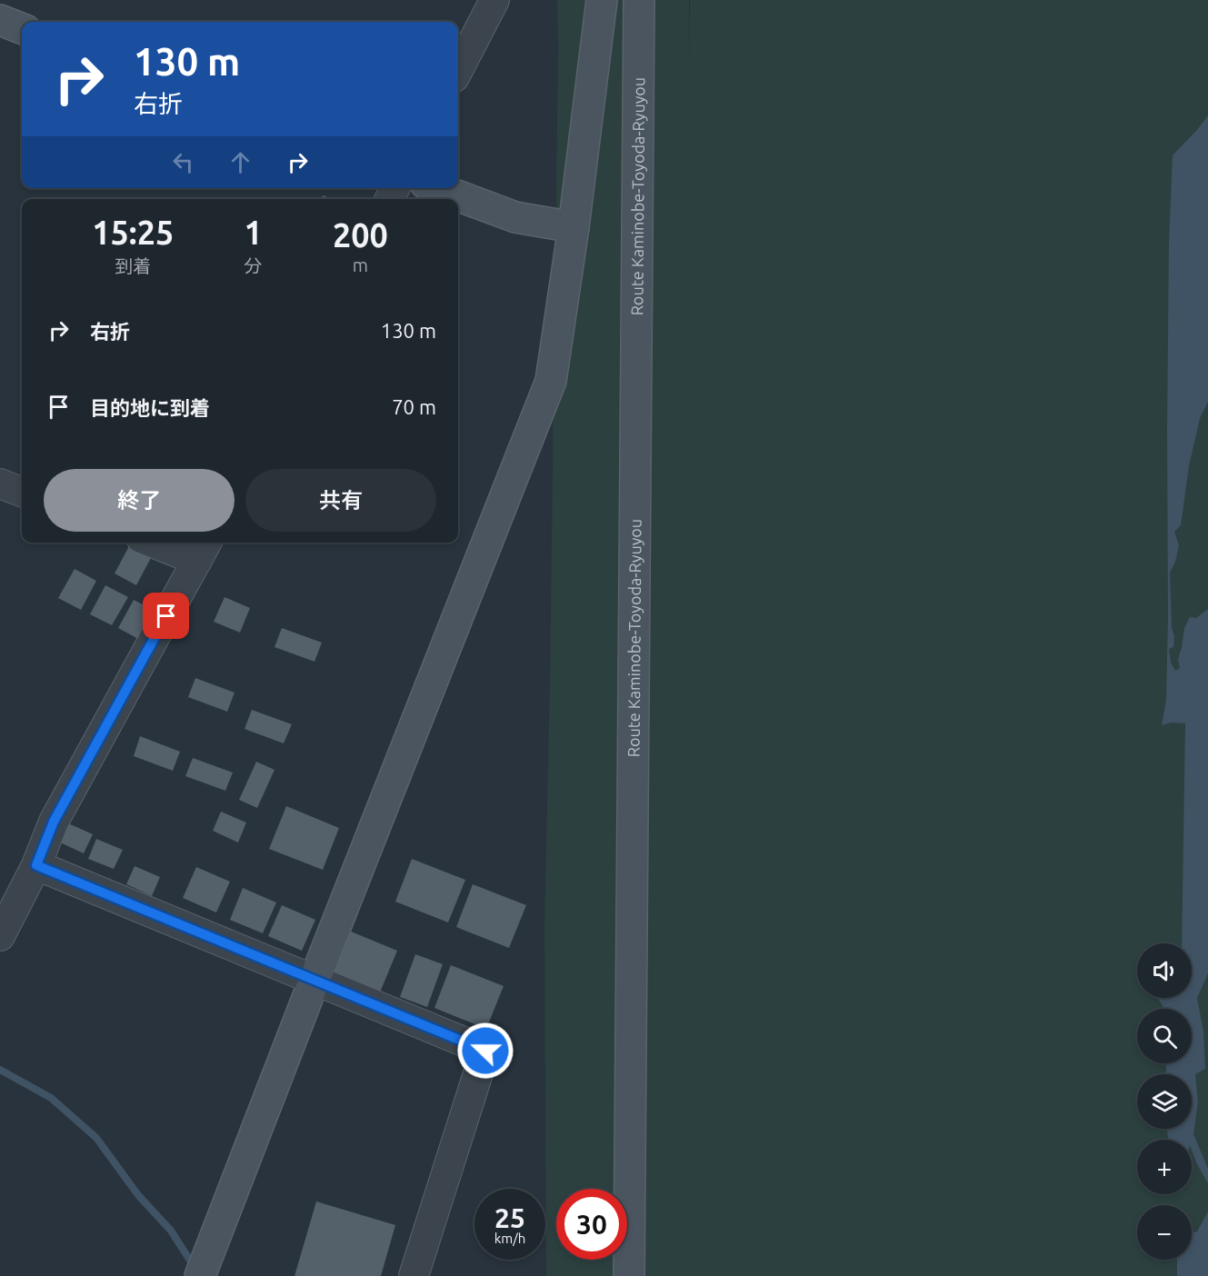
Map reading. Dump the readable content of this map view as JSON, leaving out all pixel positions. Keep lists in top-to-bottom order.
{
  "streets": {
    "street": ["Route Kaminobe-Toyoda-Ryuyou"]
  },
  "page": {
    "turn": ["130 m", "右折"],
    "eta": [
      "15:25",
      "到着",
      "1",
      "分",
      "200",
      "m"
    ],
    "list": [
      {
        "name": "右折",
        "value": "130 m"
      },
      {
        "name": "目的地に到着",
        "value": "70 m"
      }
    ],
    "buttons": ["終了", "共有"],
    "map_buttons": ["+", "−"],
    "speed": "25 km/h",
    "limit": "30"
  }
}
